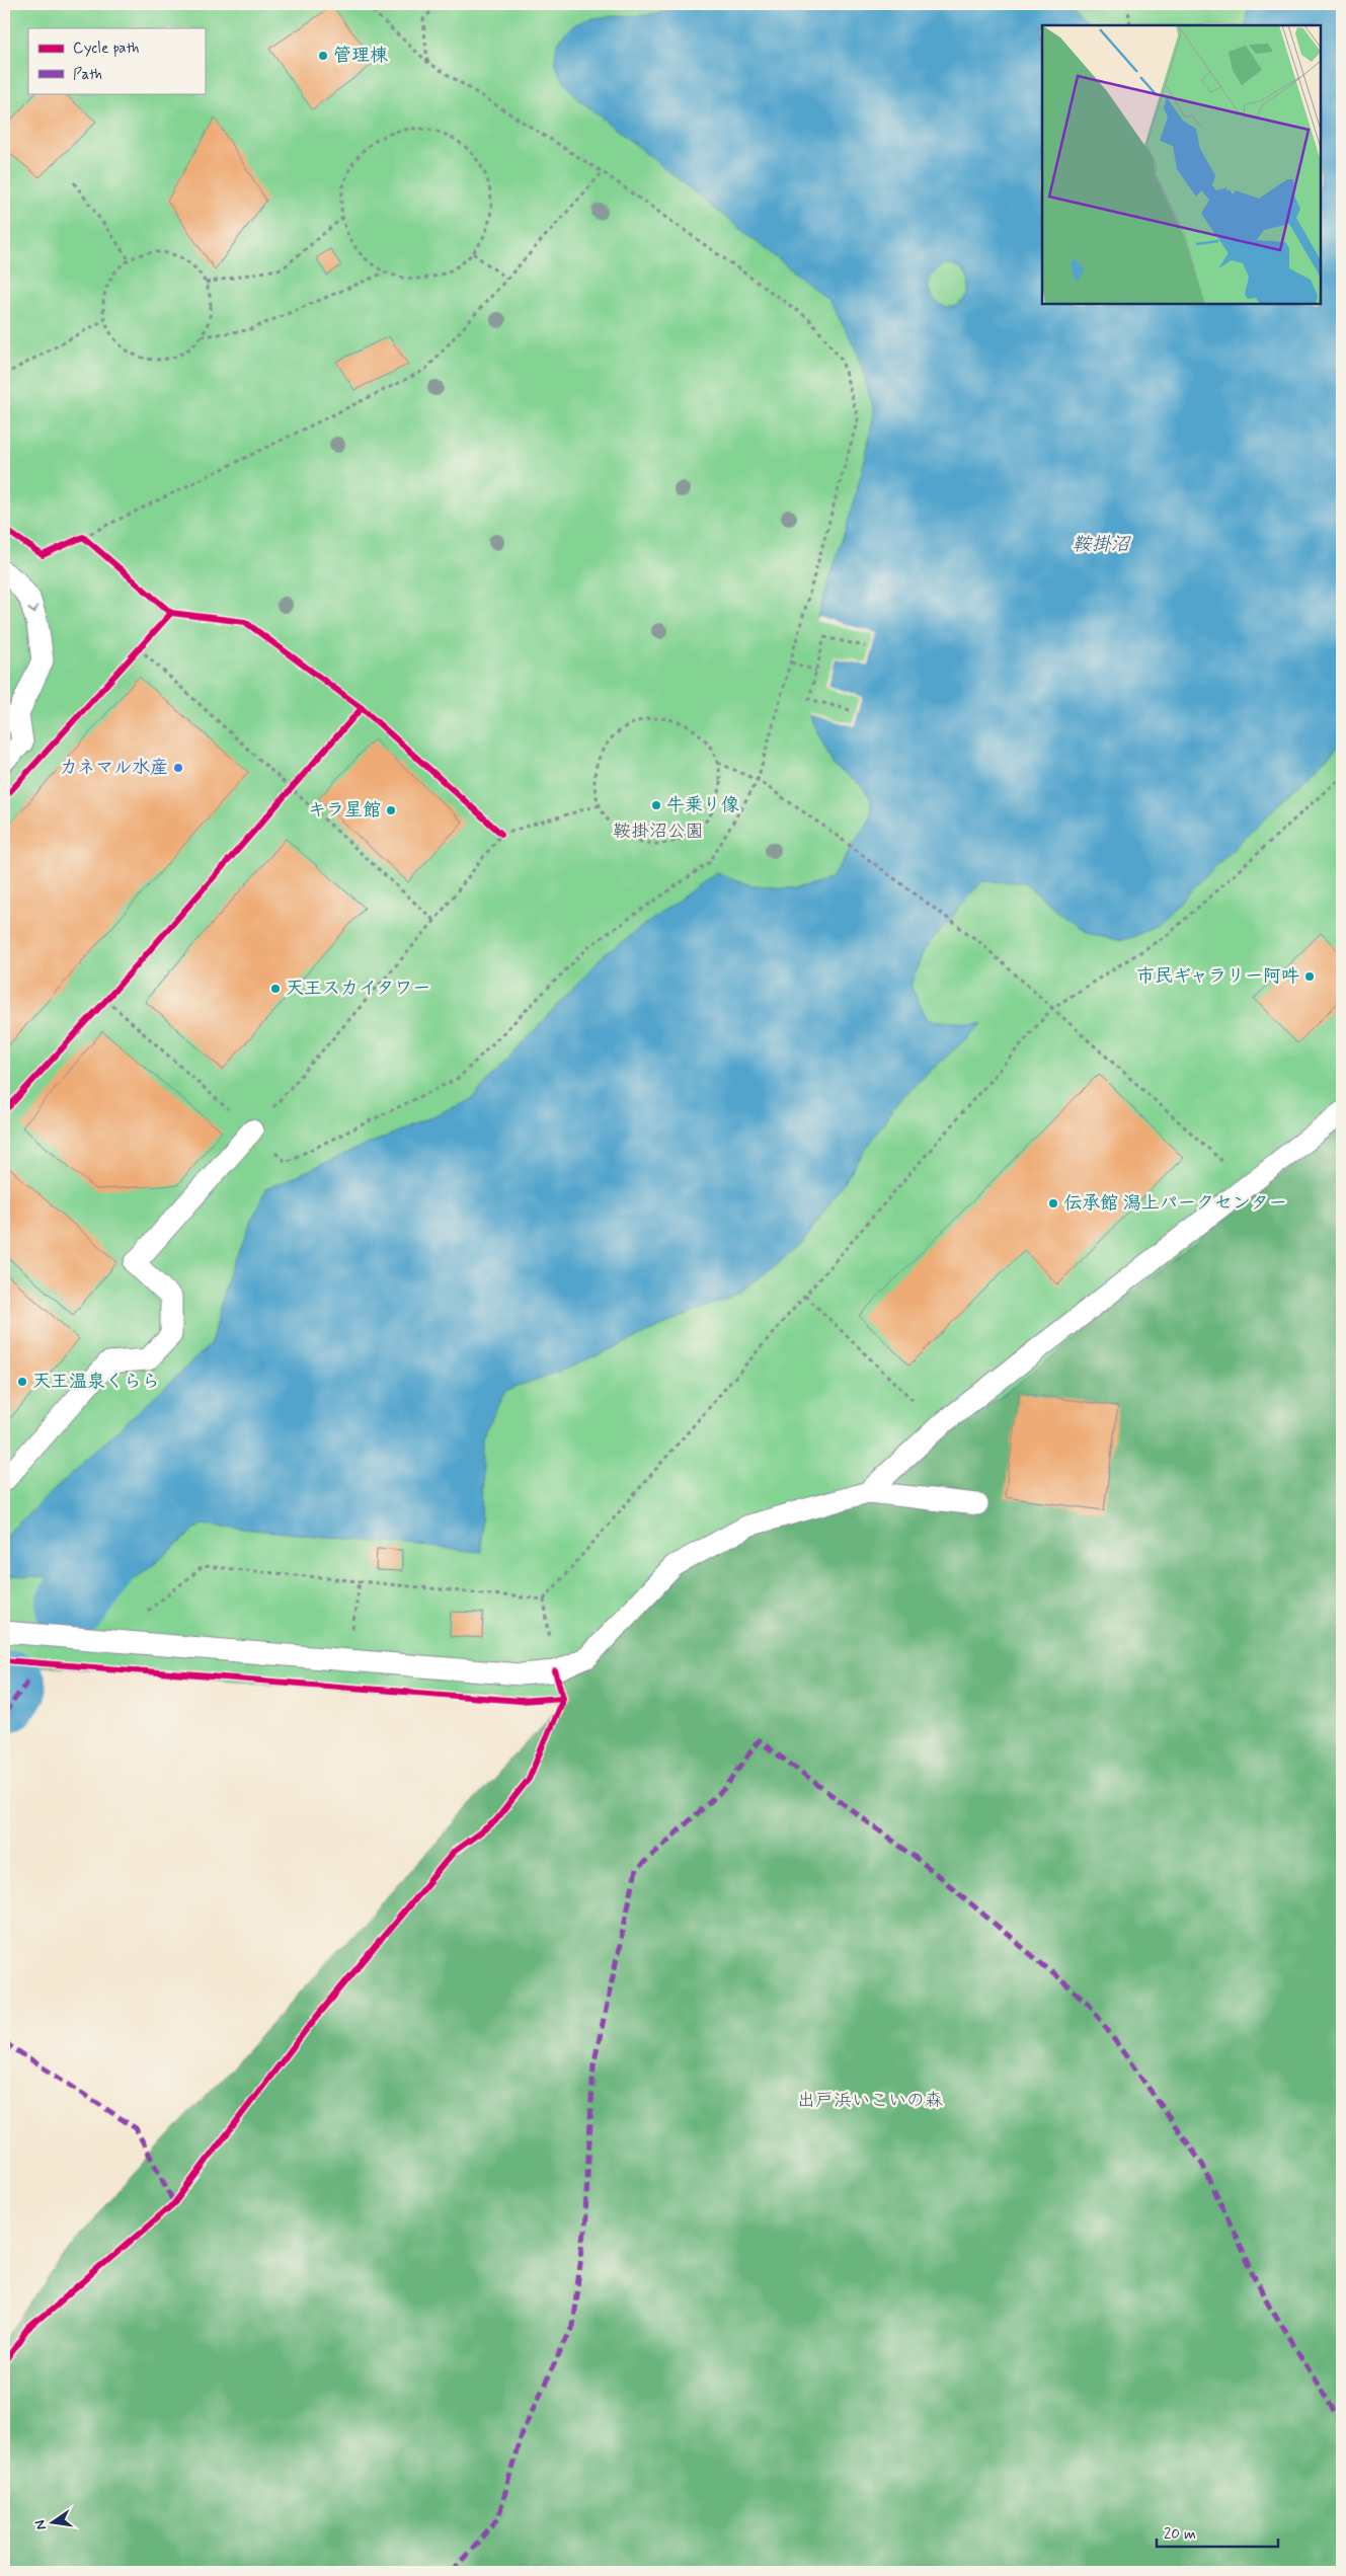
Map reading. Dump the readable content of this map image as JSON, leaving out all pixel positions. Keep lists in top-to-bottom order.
{
  "water": ["鞍掛沼"],
  "parks": ["鞍掛沼公園", "出戸浜いこいの森"],
  "places": [
    "管理棟",
    "カネマル水産",
    "牛乗り像",
    "キラ星館",
    "市民ギャラリー阿吽",
    "天王スカイタワー",
    "伝承館 潟上パークセンター",
    "天王温泉くらら"
  ],
  "legend": ["Cycle path", "Path"],
  "scale_bar": "20 m",
  "north": "left"
}
